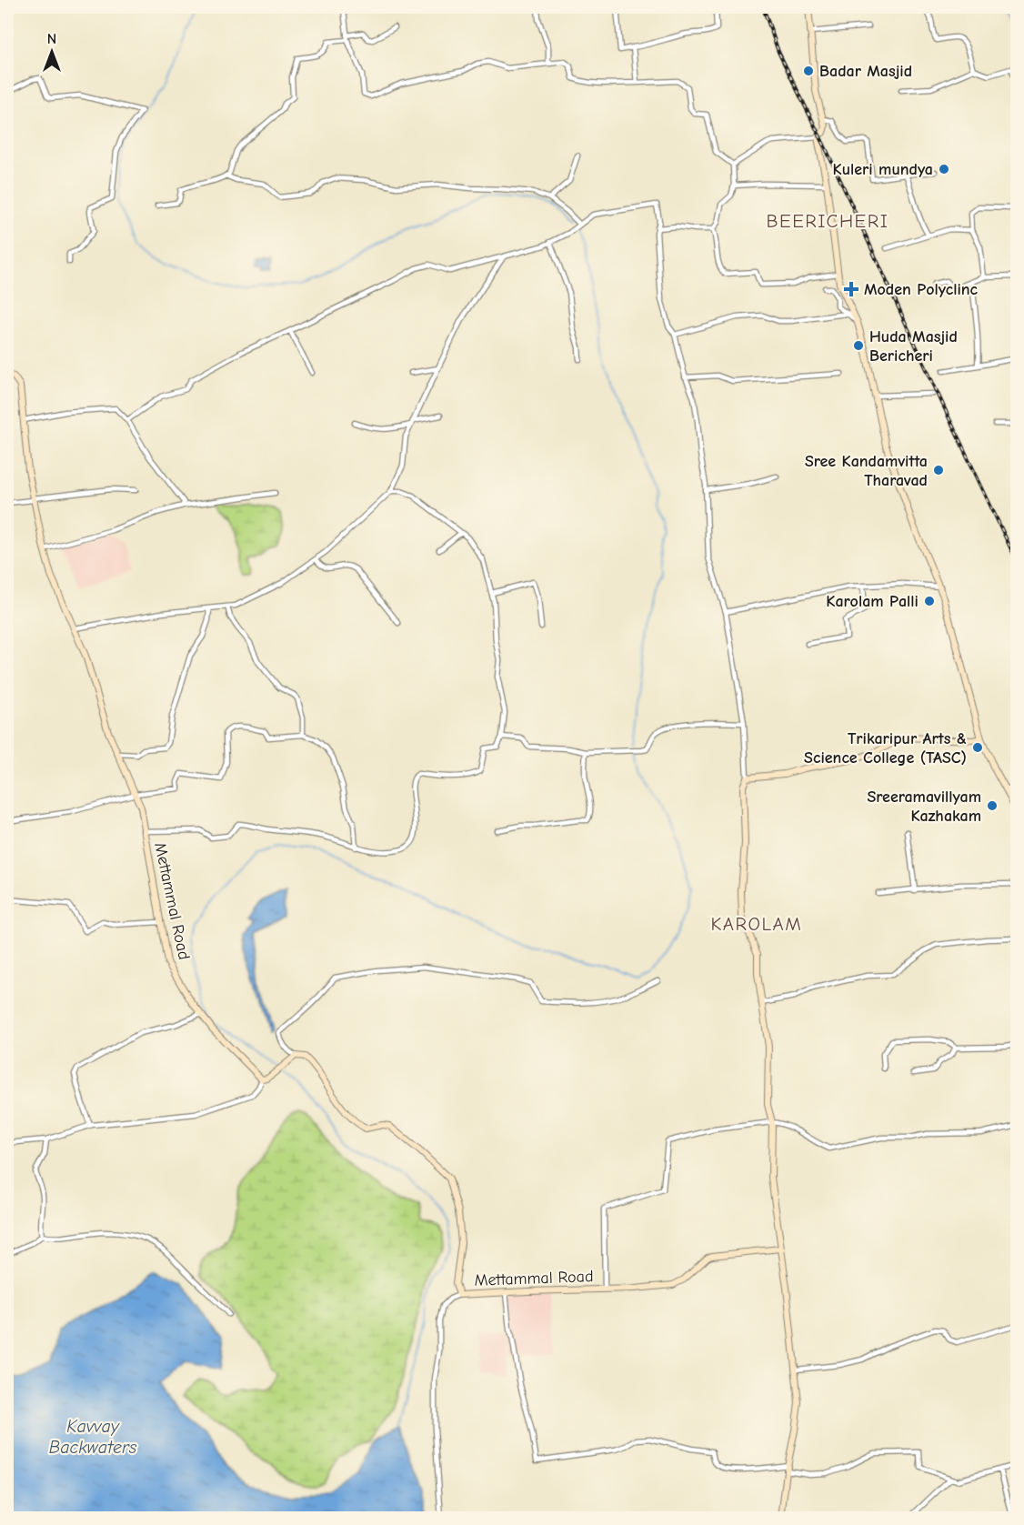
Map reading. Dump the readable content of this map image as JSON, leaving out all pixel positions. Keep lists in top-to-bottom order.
{
  "streets": {
    "main road": ["Mettammal Road"]
  },
  "districts": ["BEERICHERI", "KAROLAM"],
  "water": ["Kavvay Backwaters"],
  "places": {
    "other": [
      "Badar Masjid",
      "Kuleri mundya",
      "Huda Masjid Bericheri",
      "Sree Kandamvitta Tharavad",
      "Karolam Palli",
      "Trikaripur Arts & Science College (TASC)",
      "Sreeramavillyam Kazhakam"
    ],
    "health": ["Moden Polyclinc"]
  },
  "north": "top"
}
